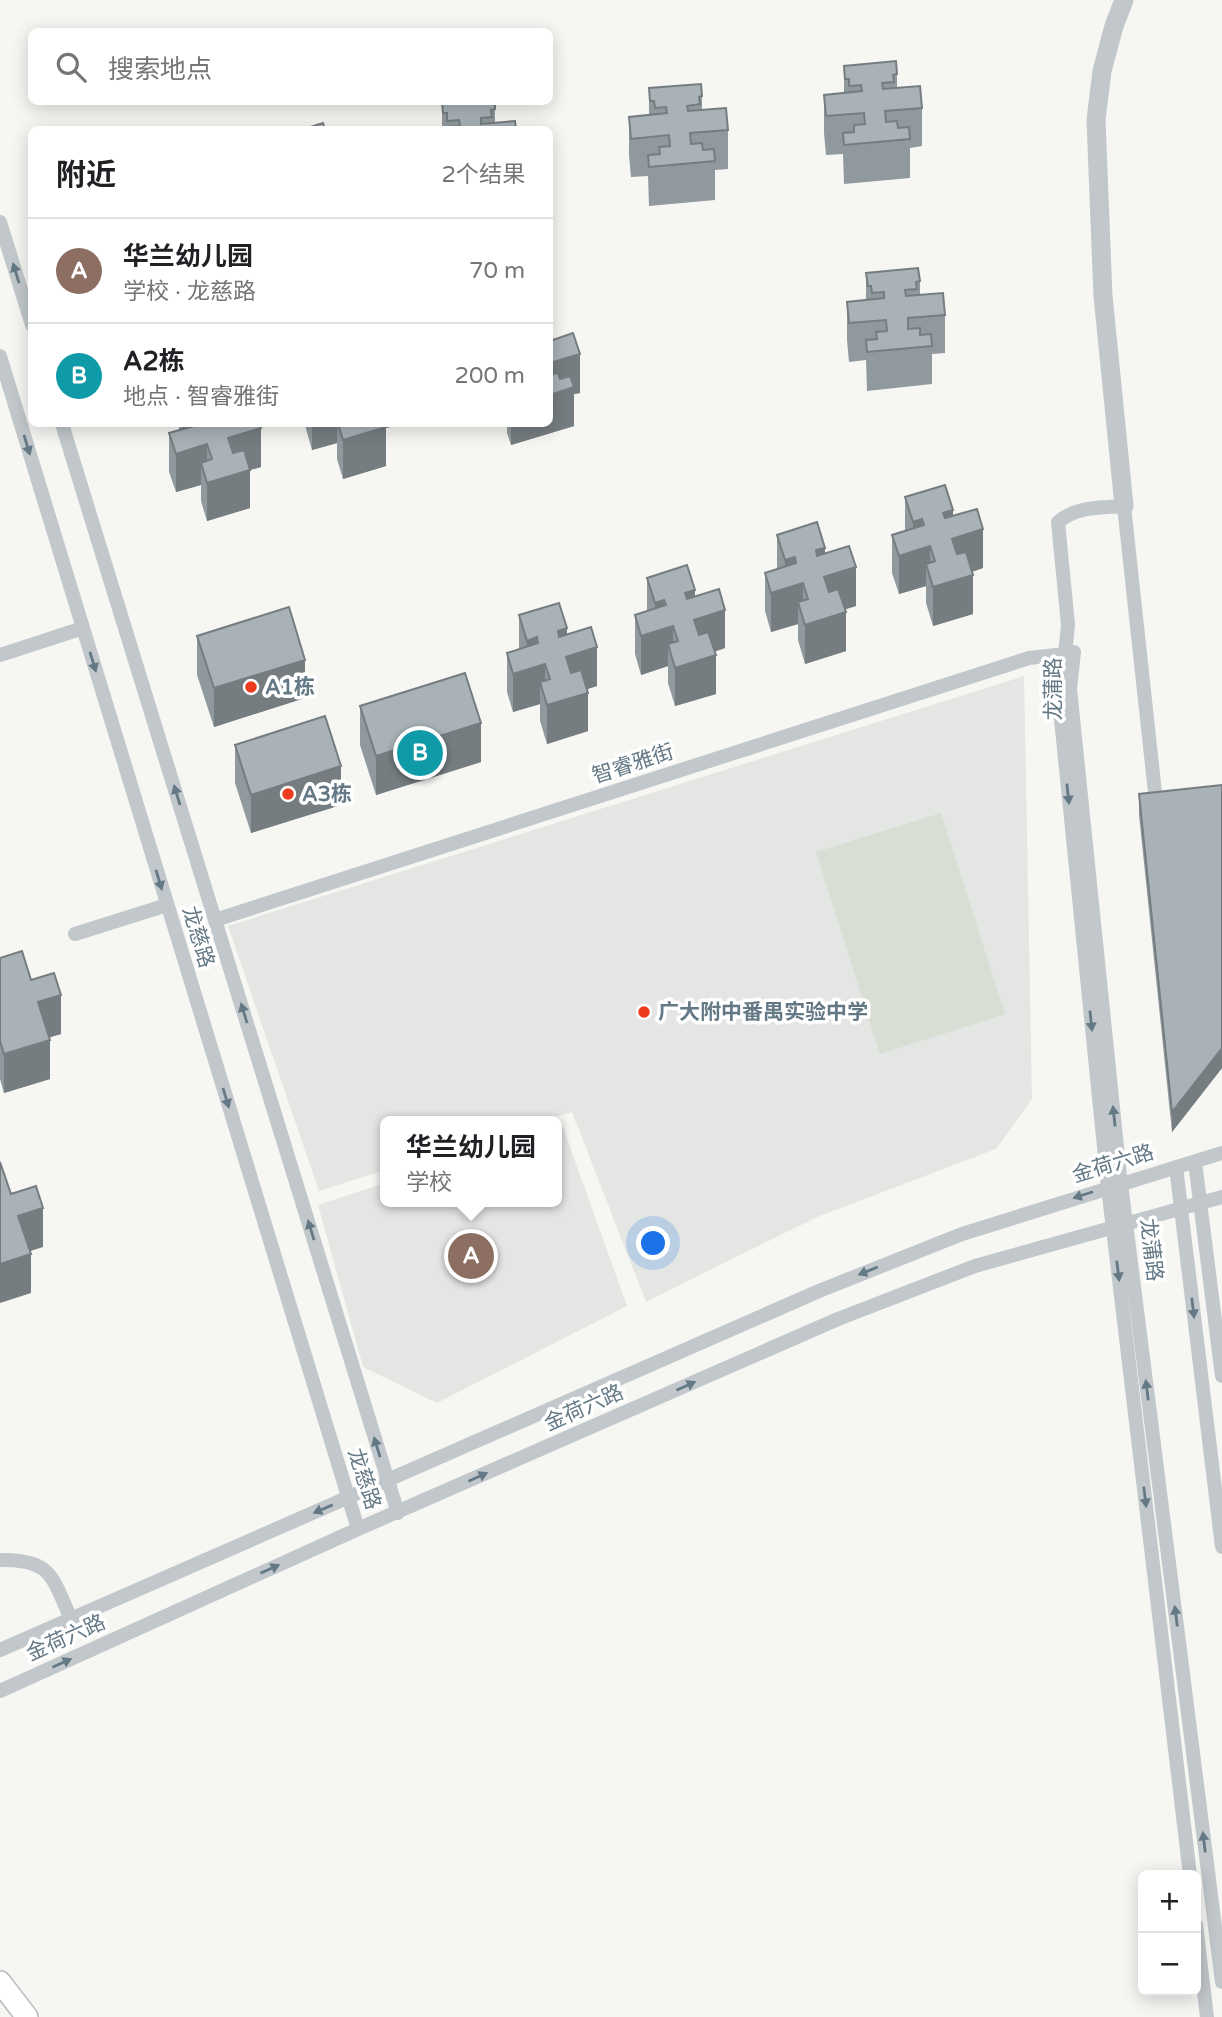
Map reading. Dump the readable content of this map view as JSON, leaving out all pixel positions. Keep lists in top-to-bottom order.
{
  "streets": {
    "street": [
      "龙蒲路",
      "智睿雅街",
      "龙慈路",
      "金荷六路"
    ]
  },
  "crossings": [
    ["龙蒲路", "智睿雅街"],
    ["龙蒲路", "金荷六路"],
    ["智睿雅街", "龙慈路"],
    ["龙慈路", "金荷六路"]
  ],
  "places": ["A1栋", "A3栋", "广大附中番禺实验中学"],
  "page": {
    "search": "搜索地点",
    "heading": ["附近", "2个结果"],
    "list": [
      {
        "mark": "A",
        "name": "华兰幼儿园",
        "note": "学校 · 龙慈路",
        "value": "70 m"
      },
      {
        "mark": "B",
        "name": "A2栋",
        "note": "地点 · 智睿雅街",
        "value": "200 m"
      }
    ],
    "pins": ["B", "A"],
    "popup": ["华兰幼儿园", "学校"],
    "map_buttons": ["+", "−"]
  }
}
